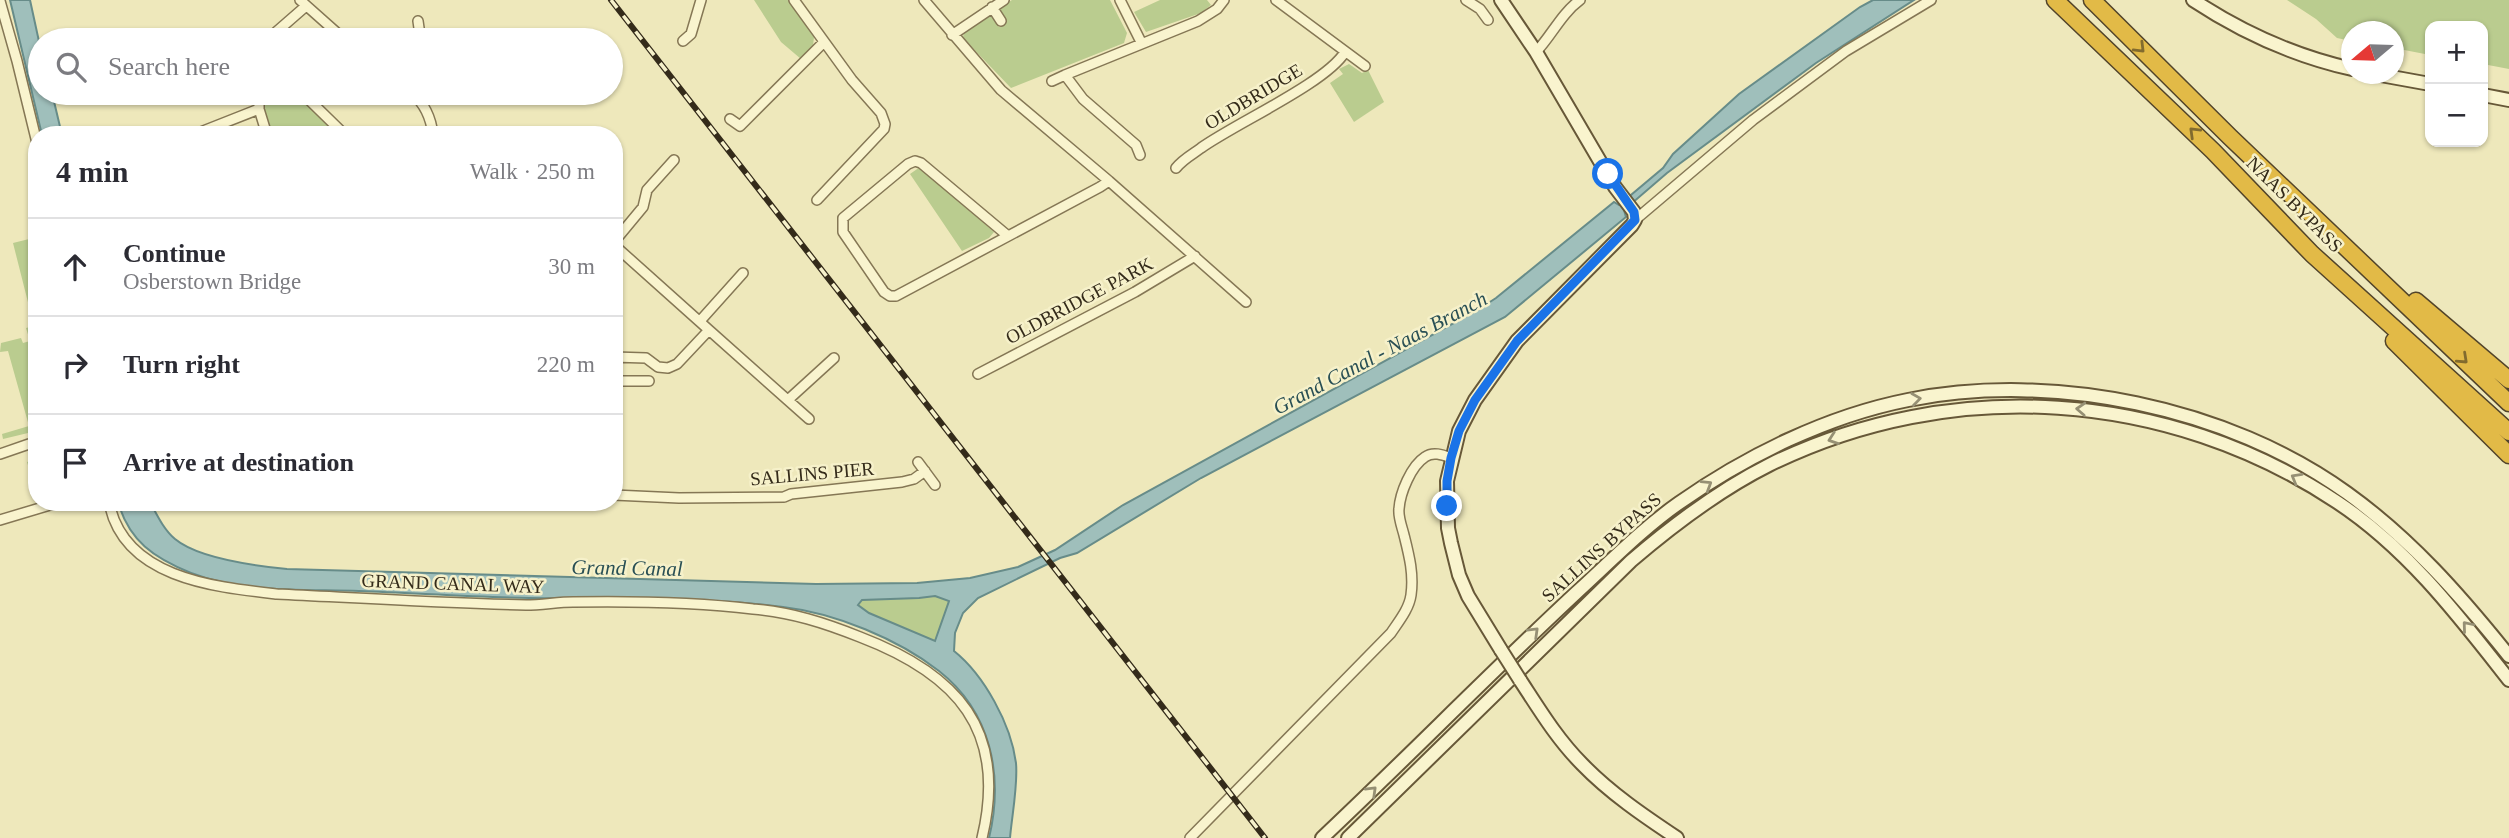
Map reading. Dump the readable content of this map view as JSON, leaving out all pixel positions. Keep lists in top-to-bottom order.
{
  "streets": {
    "highway": ["NAAS BYPASS"],
    "main road": ["SALLINS BYPASS"],
    "street": [
      "OLDBRIDGE",
      "OLDBRIDGE PARK",
      "SALLINS PIER",
      "GRAND CANAL WAY"
    ]
  },
  "water": ["Grand Canal - Naas Branch", "Grand Canal"],
  "north": "left",
  "page": {
    "map_buttons": ["+", "−"],
    "search": "Search here",
    "heading": ["4 min", "Walk · 250 m"],
    "list": [
      ["Continue", "Osberstown Bridge", "30 m"],
      ["Turn right", "220 m"],
      "Arrive at destination"
    ]
  }
}
